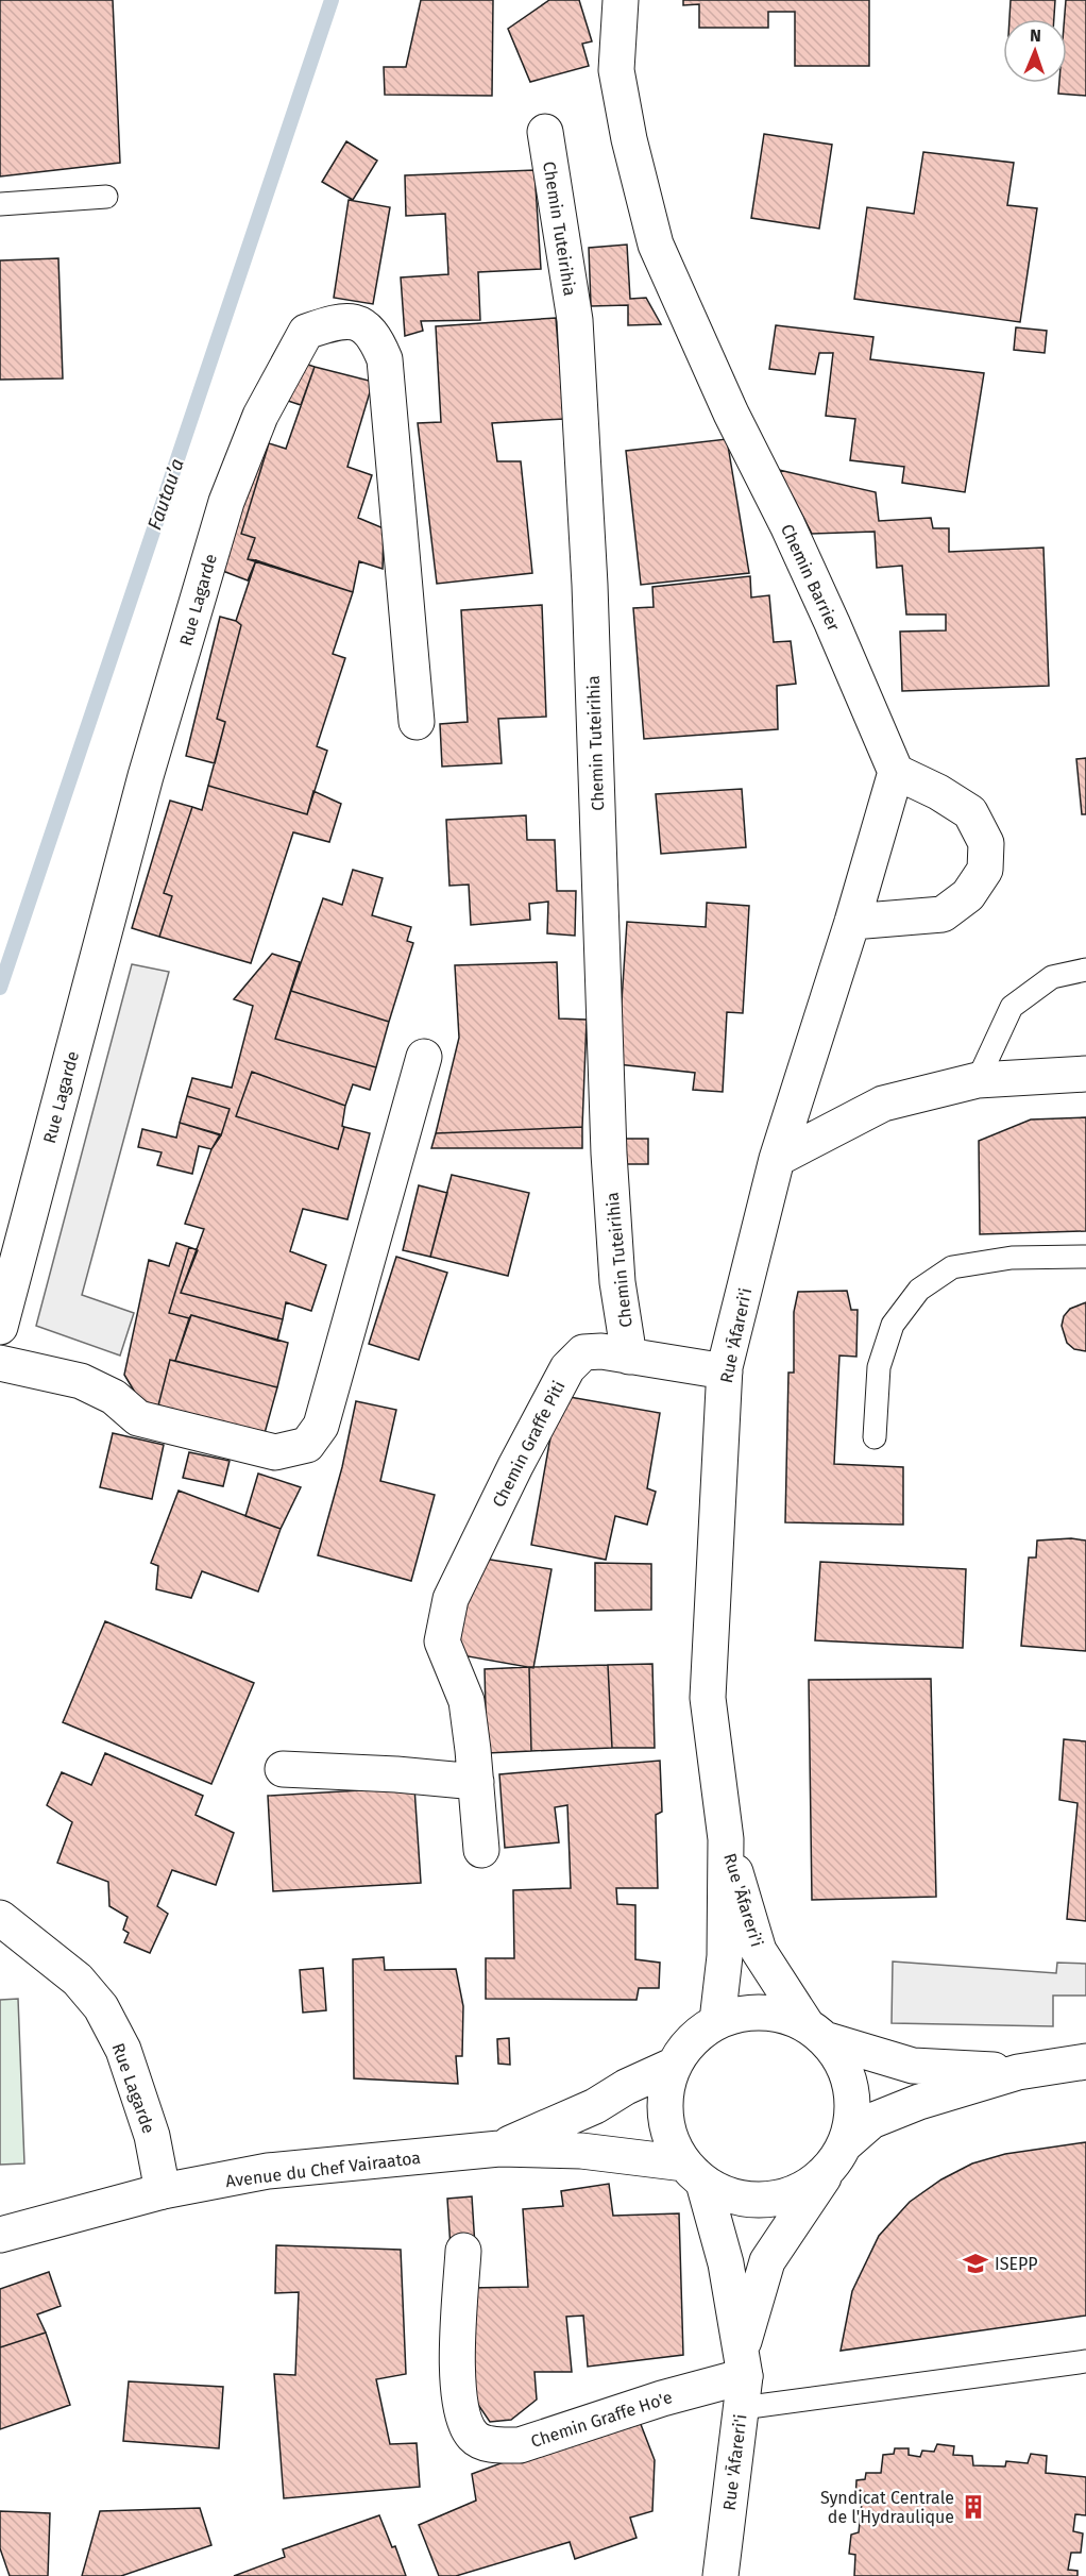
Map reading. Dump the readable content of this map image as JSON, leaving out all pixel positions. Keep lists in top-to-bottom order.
{
  "streets": {
    "street": [
      "Chemin Tuteirihia",
      "Chemin Barrier",
      "Rue Lagarde",
      "Rue 'Āfareri'i",
      "Chemin Graffe Piti",
      "Avenue du Chef Vairaatoa",
      "Chemin Graffe Ho'e"
    ]
  },
  "crossings": [
    ["Chemin Tuteirihia", "Chemin Graffe Piti"],
    ["Rue Lagarde", "Avenue du Chef Vairaatoa"],
    ["Rue 'Āfareri'i", "Chemin Graffe Piti"],
    ["Rue 'Āfareri'i", "Chemin Graffe Ho'e"]
  ],
  "water": ["Fautau’a"],
  "places": {
    "school or university": ["ISEPP"],
    "building": ["Syndicat Centrale de l'Hydraulique"]
  },
  "north": "top"
}
